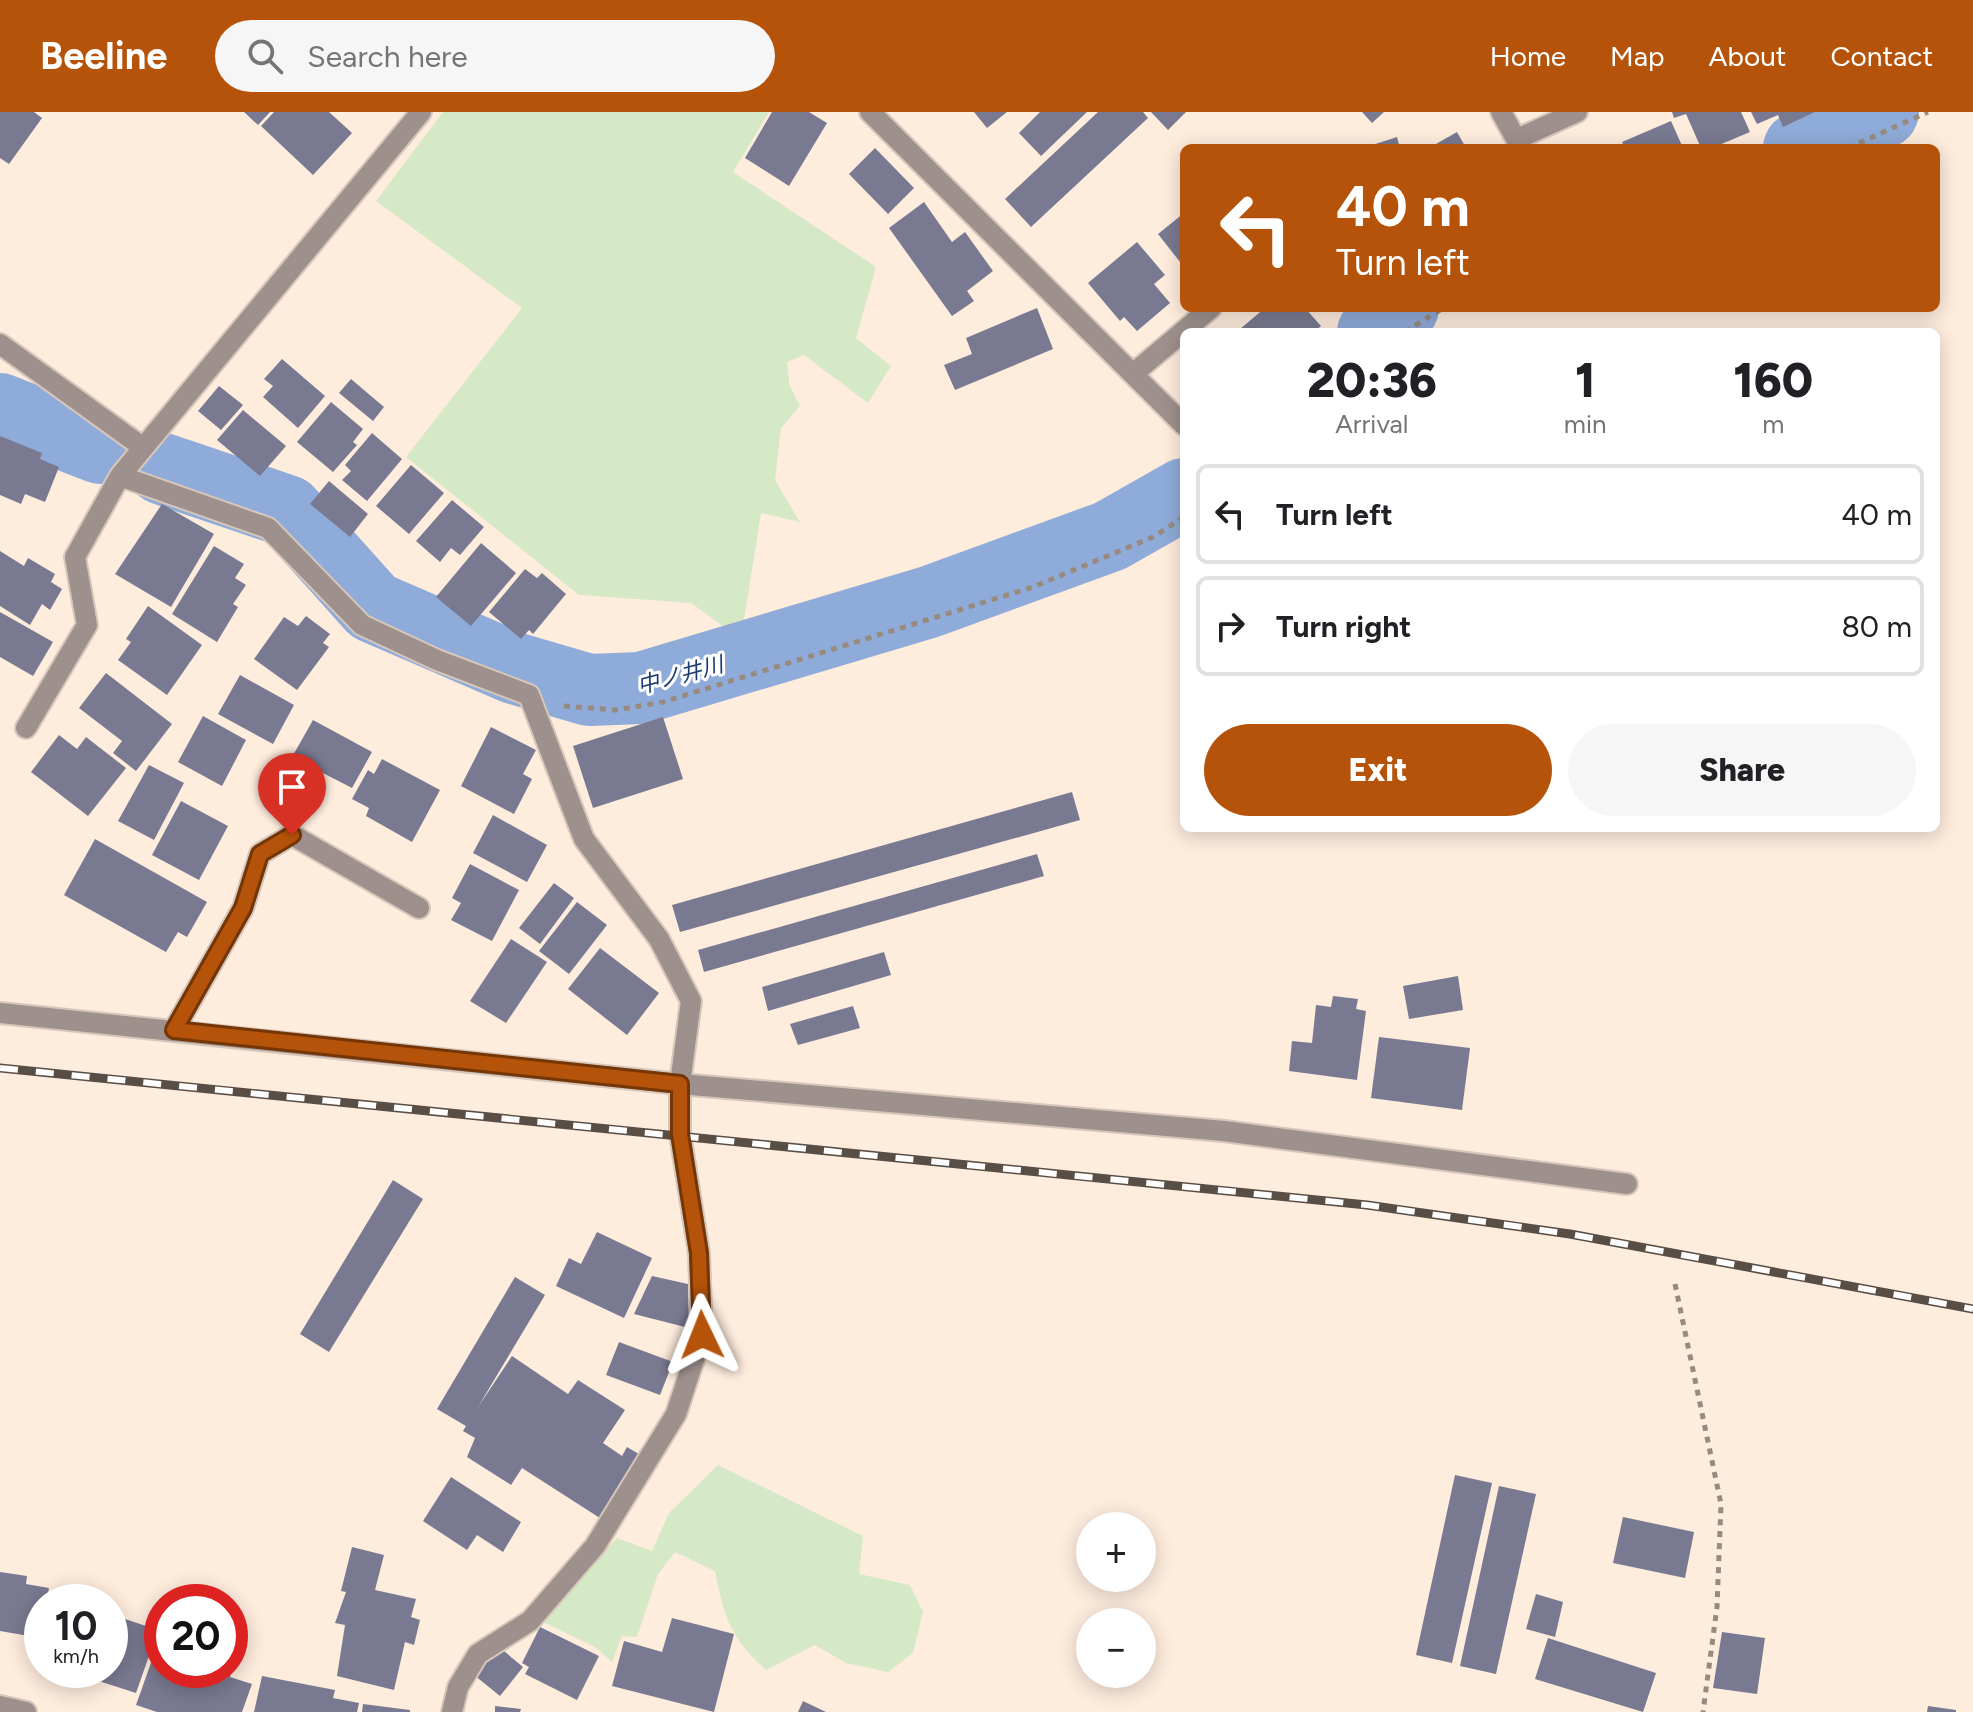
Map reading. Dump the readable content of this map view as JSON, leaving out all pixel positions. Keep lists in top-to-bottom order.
{
  "water": ["中ノ井川"],
  "page": {
    "header": "Beeline",
    "search": "Search here",
    "nav": [
      "Home",
      "Map",
      "About",
      "Contact"
    ],
    "turn": ["40 m", "Turn left"],
    "eta": [
      "20:36",
      "Arrival",
      "1",
      "min",
      "160",
      "m"
    ],
    "list": [
      {
        "name": "Turn left",
        "value": "40 m"
      },
      {
        "name": "Turn right",
        "value": "80 m"
      }
    ],
    "buttons": ["Exit", "Share"],
    "map_buttons": ["+", "−"],
    "speed": "10 km/h",
    "limit": "20"
  }
}
